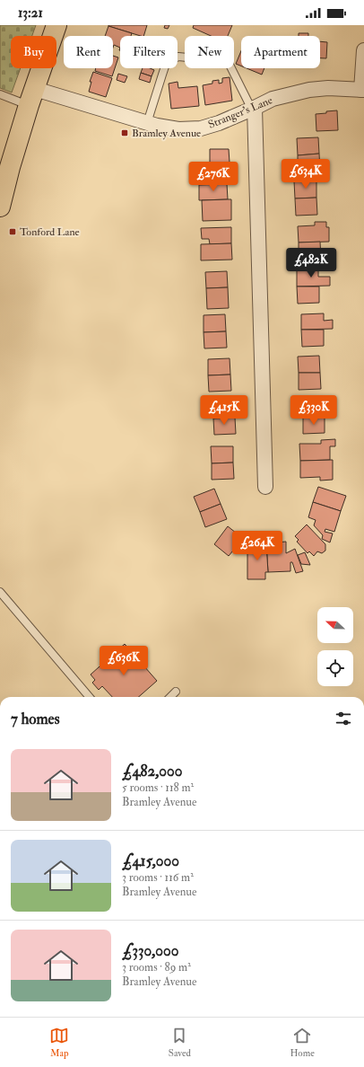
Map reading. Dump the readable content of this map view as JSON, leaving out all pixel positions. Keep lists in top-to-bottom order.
{
  "streets": {
    "street": ["Stranger's Lane"]
  },
  "places": {
    "transit": ["Bramley Avenue", "Tonford Lane"]
  },
  "north": "left",
  "page": {
    "status": "13:21",
    "chip": [
      "Buy",
      "Rent",
      "Filters",
      "New",
      "Apartment"
    ],
    "price": [
      "£634K",
      "£276K",
      "£482K",
      "£415K",
      "£330K",
      "£264K",
      "£636K"
    ],
    "heading": "7 homes",
    "list": [
      {
        "name": "£482,000",
        "note": "5 rooms · 118 m² · Bramley Avenue"
      },
      {
        "name": "£415,000",
        "note": "3 rooms · 116 m² · Bramley Avenue"
      },
      {
        "name": "£330,000",
        "note": "3 rooms · 89 m² · Bramley Avenue"
      }
    ],
    "tabs": ["Map", "Saved", "Home"]
  }
}
